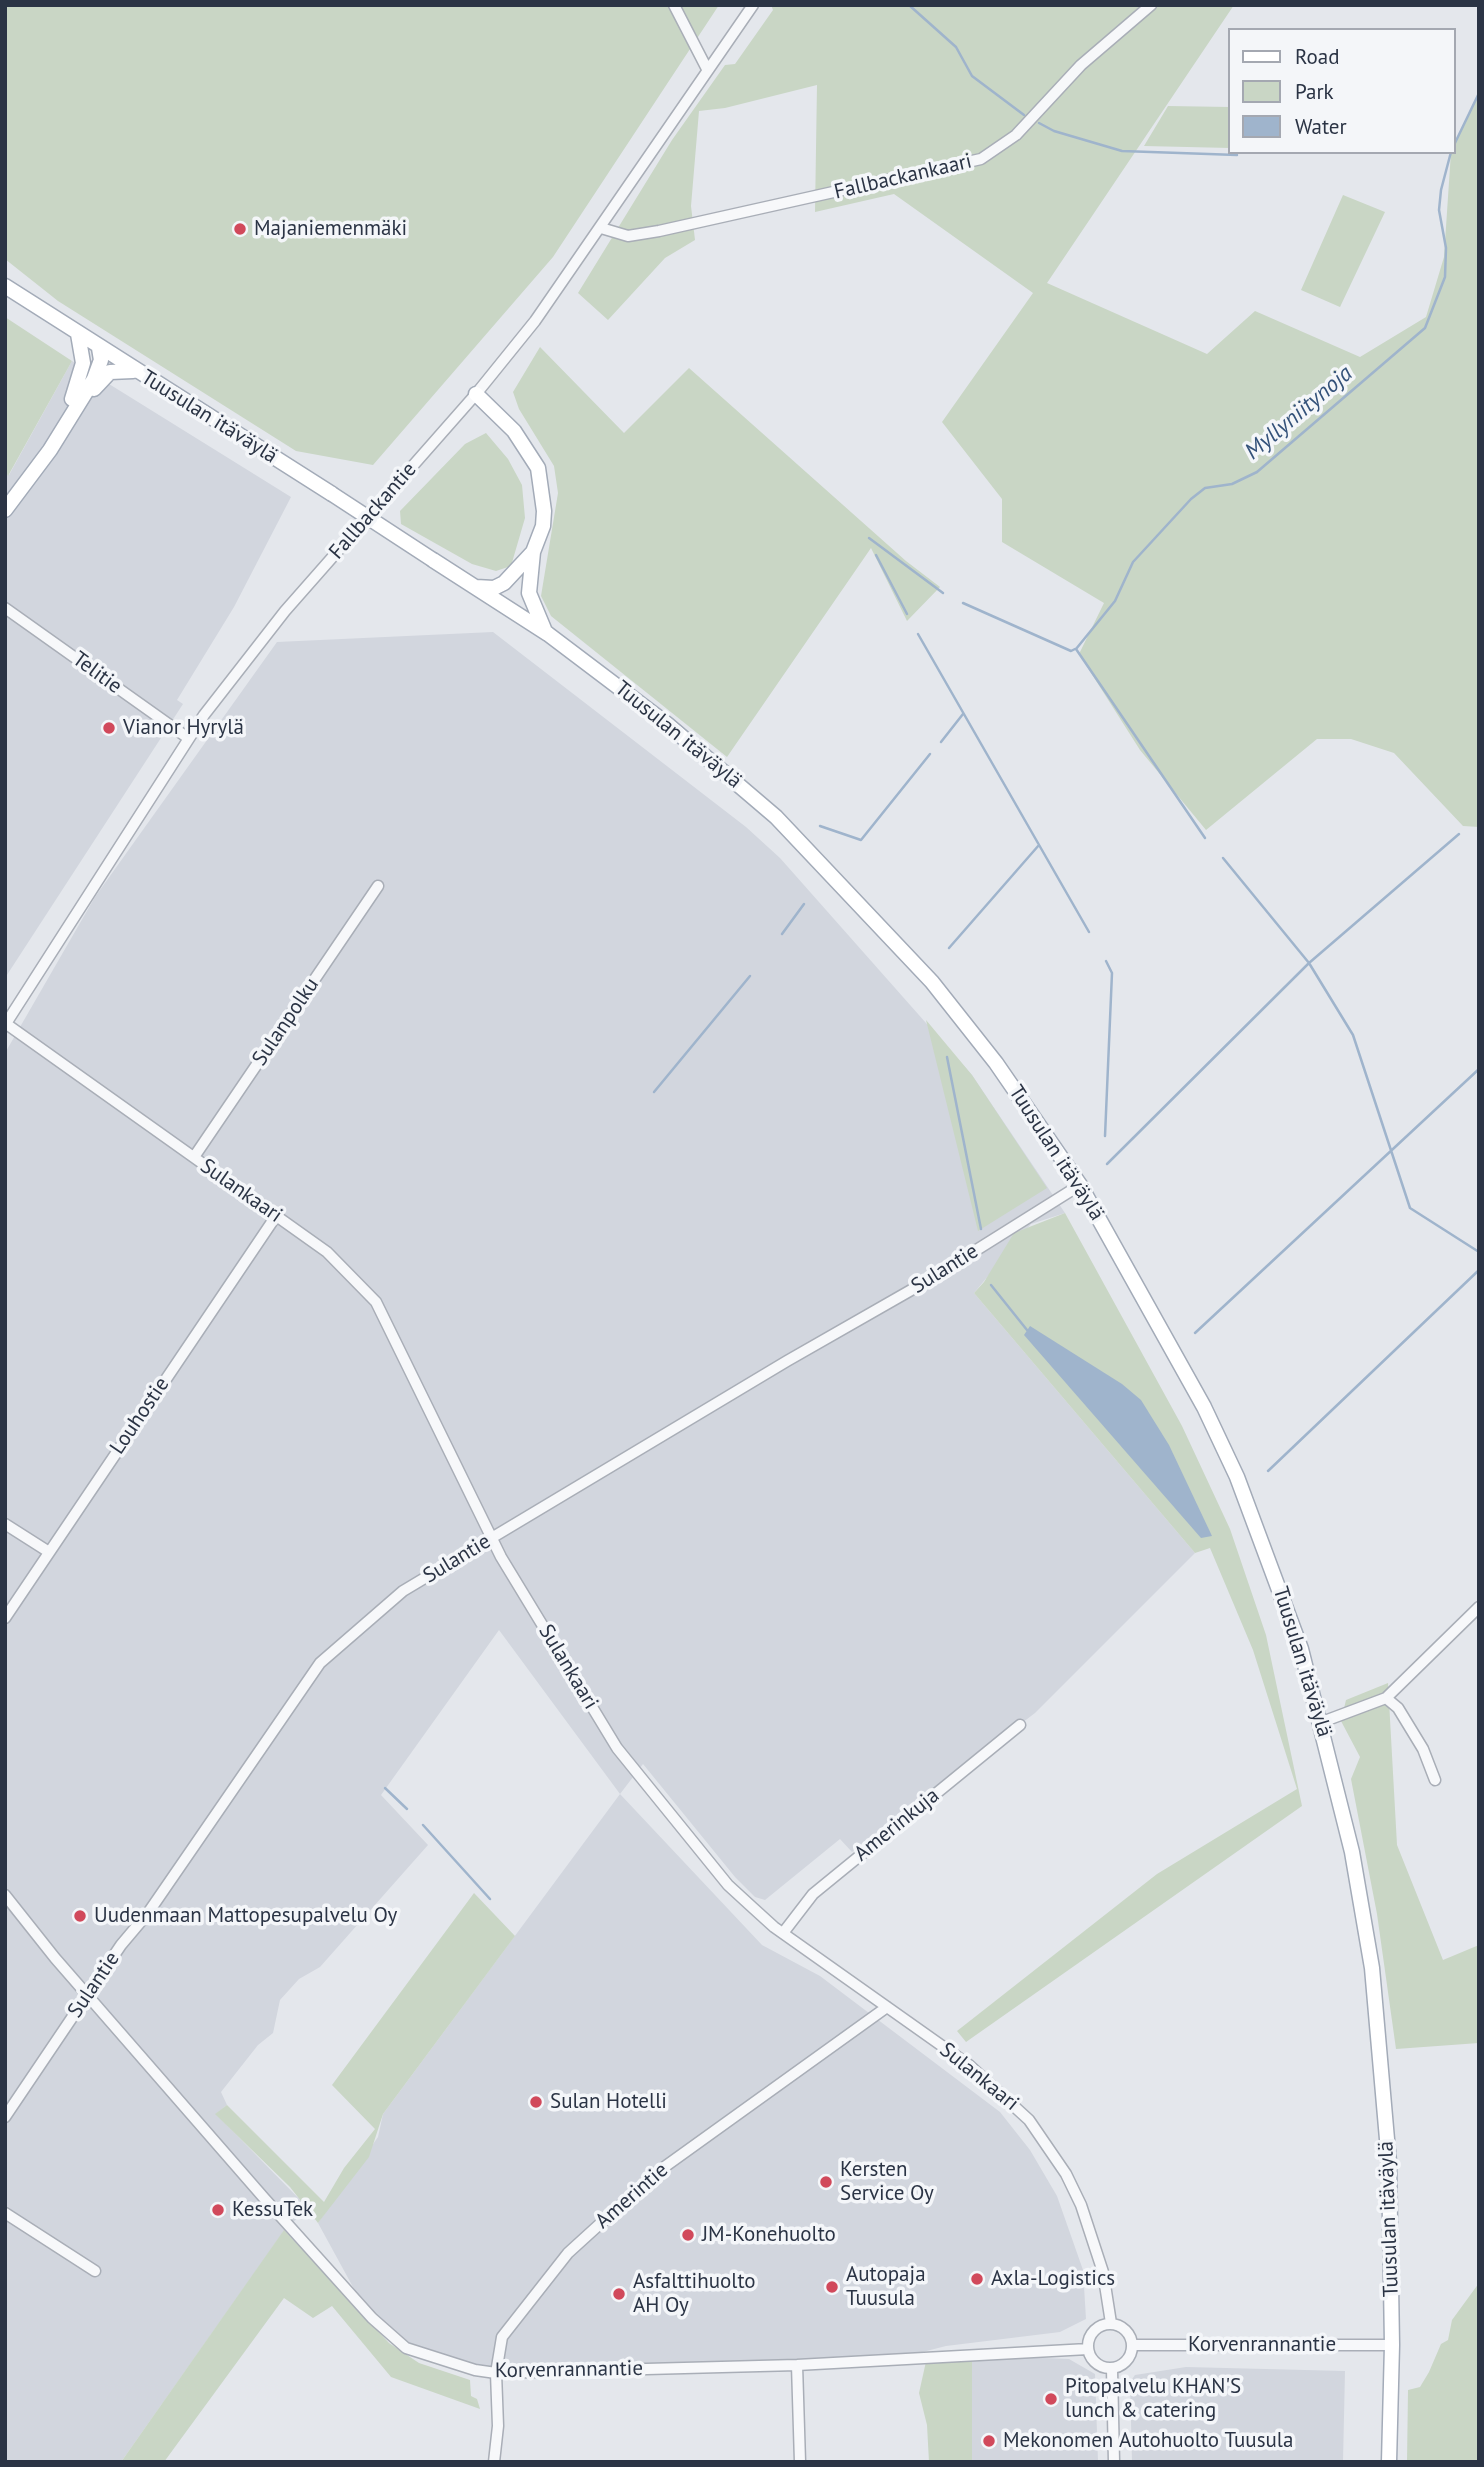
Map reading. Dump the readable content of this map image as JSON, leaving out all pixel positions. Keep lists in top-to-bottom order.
{
  "streets": {
    "main road": ["Tuusulan itäväylä"],
    "street": [
      "Fallbackankaari",
      "Fallbackantie",
      "Telitie",
      "Sulanpolku",
      "Sulankaari",
      "Sulantie",
      "Louhostie",
      "Amerinkuja",
      "Amerintie",
      "Korvenrannantie"
    ]
  },
  "crossings": [
    ["Fallbackankaari", "Fallbackantie"],
    ["Tuusulan itäväylä", "Sulantie"],
    ["Tuusulan itäväylä", "Korvenrannantie"],
    ["Fallbackantie", "Telitie"],
    ["Fallbackantie", "Sulankaari"],
    ["Sulanpolku", "Sulankaari"],
    ["Sulankaari", "Sulantie"],
    ["Sulankaari", "Louhostie"],
    ["Sulankaari", "Amerinkuja"],
    ["Sulankaari", "Amerintie"],
    ["Sulankaari", "Korvenrannantie"],
    ["Sulantie", "Korvenrannantie"],
    ["Amerintie", "Korvenrannantie"]
  ],
  "water": ["Myllyniitynoja"],
  "places": [
    "Majaniemenmäki",
    "Vianor Hyrylä",
    "Uudenmaan Mattopesupalvelu Oy",
    "Sulan Hotelli",
    "Kersten Service Oy",
    "KessuTek",
    "JM-Konehuolto",
    "Axla-Logistics",
    "Autopaja Tuusula",
    "Asfalttihuolto AH Oy",
    "Pitopalvelu KHAN'S lunch & catering",
    "Mekonomen Autohuolto Tuusula"
  ],
  "legend": ["Road", "Park", "Water"]
}
